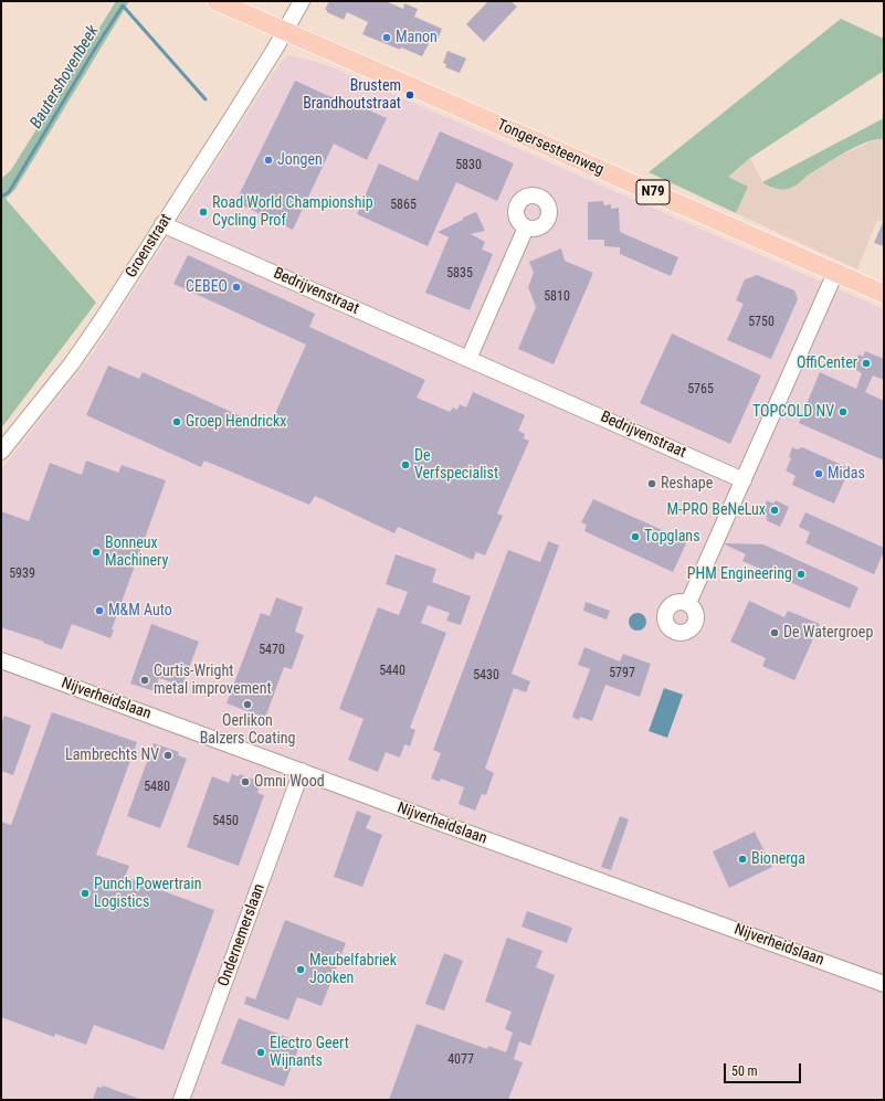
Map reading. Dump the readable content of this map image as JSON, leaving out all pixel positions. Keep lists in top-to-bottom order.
{
  "streets": {
    "main road": ["Tongersesteenweg", "N79"],
    "street": [
      "Groenstraat",
      "Bedrijvenstraat",
      "Nijverheidslaan",
      "Ondernemerslaan"
    ]
  },
  "crossings": [
    ["Tongersesteenweg", "Groenstraat"],
    ["Groenstraat", "Bedrijvenstraat"],
    ["Nijverheidslaan", "Ondernemerslaan"]
  ],
  "water": ["Bautershovenbeek"],
  "places": [
    "Manon",
    "Brustem Brandhoutstraat",
    "Jongen",
    "Road World Championship Cycling Prof",
    "CEBEO",
    "OffiCenter",
    "TOPCOLD NV",
    "Groep Hendrickx",
    "De Verfspecialist",
    "Midas",
    "Reshape",
    "M-PRO BeNeLux",
    "Topglans",
    "Bonneux Machinery",
    "PHM Engineering",
    "M&M Auto",
    "De Watergroep",
    "Curtis-Wright metal improvement",
    "Oerlikon Balzers Coating",
    "Lambrechts NV",
    "Omni Wood",
    "Bionerga",
    "Punch Powertrain Logistics",
    "Meubelfabriek Jooken",
    "Electro Geert Wijnants"
  ],
  "house_numbers": [
    "5830",
    "5865",
    "5835",
    "5810",
    "5750",
    "5765",
    "5939",
    "5470",
    "5440",
    "5797",
    "5430",
    "5480",
    "5450",
    "4077"
  ],
  "scale_bar": "50 m"
}
